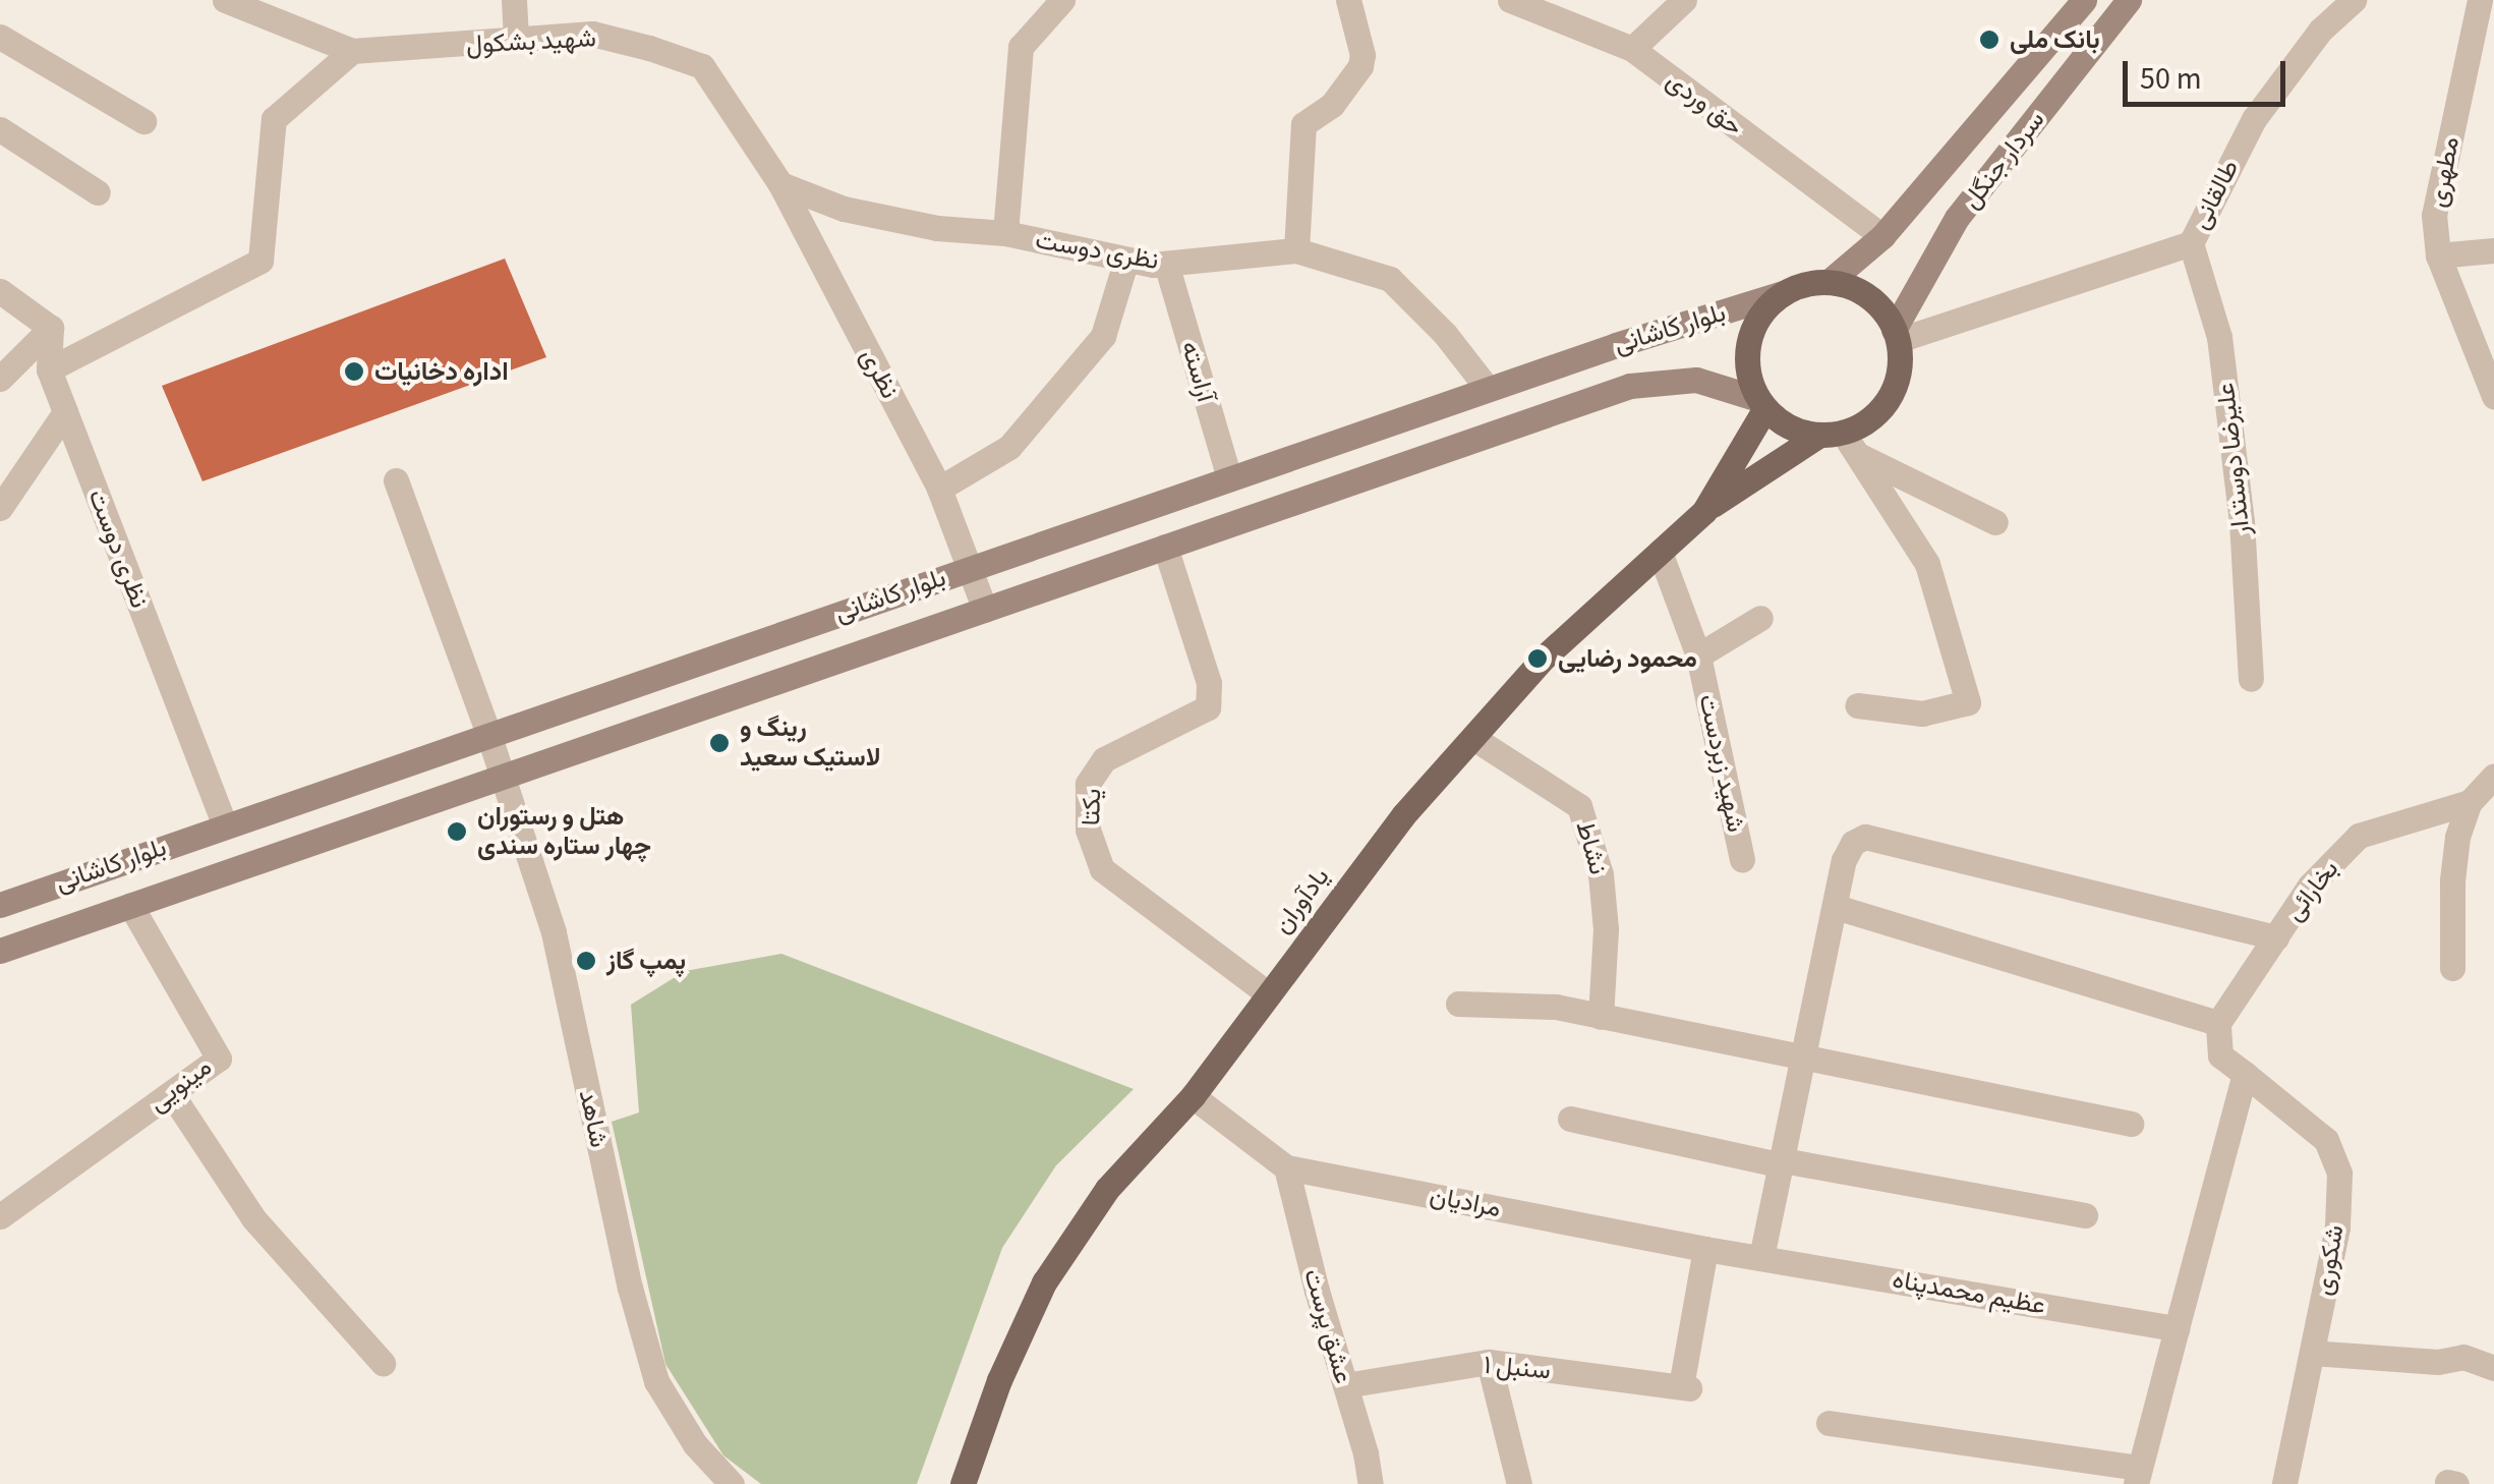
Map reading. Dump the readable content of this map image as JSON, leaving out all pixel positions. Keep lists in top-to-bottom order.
{
  "streets": {
    "main road": ["سردار جنگل", "بلوار کاشانی", "یادآوران"],
    "street": [
      "شهید بشکول",
      "حق وردی",
      "مطهری",
      "طالقانی",
      "نظری دوست",
      "آراسته",
      "نظری",
      "علیرضا دوستدار",
      "شهید زبردست",
      "یکتا",
      "نشاط",
      "بخارائی",
      "مینویی",
      "شاهد",
      "مرادیان",
      "شکوری",
      "عظیم محمدپناه",
      "عشق پرست",
      "سنبل ۱"
    ]
  },
  "crossings": [
    ["شهید بشکول", "نظری دوست"],
    ["شهید بشکول", "نظری"],
    ["حق وردی", "سردار جنگل"],
    ["سردار جنگل", "طالقانی"],
    ["سردار جنگل", "بلوار کاشانی"],
    ["سردار جنگل", "یادآوران"],
    ["طالقانی", "بلوار کاشانی"],
    ["طالقانی", "علیرضا دوستدار"],
    ["طالقانی", "یادآوران"],
    ["نظری دوست", "بلوار کاشانی"],
    ["نظری دوست", "آراسته"],
    ["نظری دوست", "نظری"],
    ["بلوار کاشانی", "آراسته"],
    ["بلوار کاشانی", "نظری"],
    ["بلوار کاشانی", "یکتا"],
    ["بلوار کاشانی", "یادآوران"],
    ["بلوار کاشانی", "مینویی"],
    ["بلوار کاشانی", "شاهد"],
    ["شهید زبردست", "یادآوران"],
    ["یکتا", "یادآوران"],
    ["نشاط", "یادآوران"],
    ["یادآوران", "مرادیان"],
    ["مرادیان", "عظیم محمدپناه"],
    ["مرادیان", "عشق پرست"],
    ["مرادیان", "سنبل ۱"],
    ["عشق پرست", "سنبل ۱"]
  ],
  "places": [
    "بانک ملی",
    "اداره دخانیات",
    "محمود رضایی",
    "رینگ و لاستیک سعید",
    "هتل و رستوران چهار ستاره سندی",
    "پمپ گاز"
  ],
  "scale_bar": "50 m"
}
